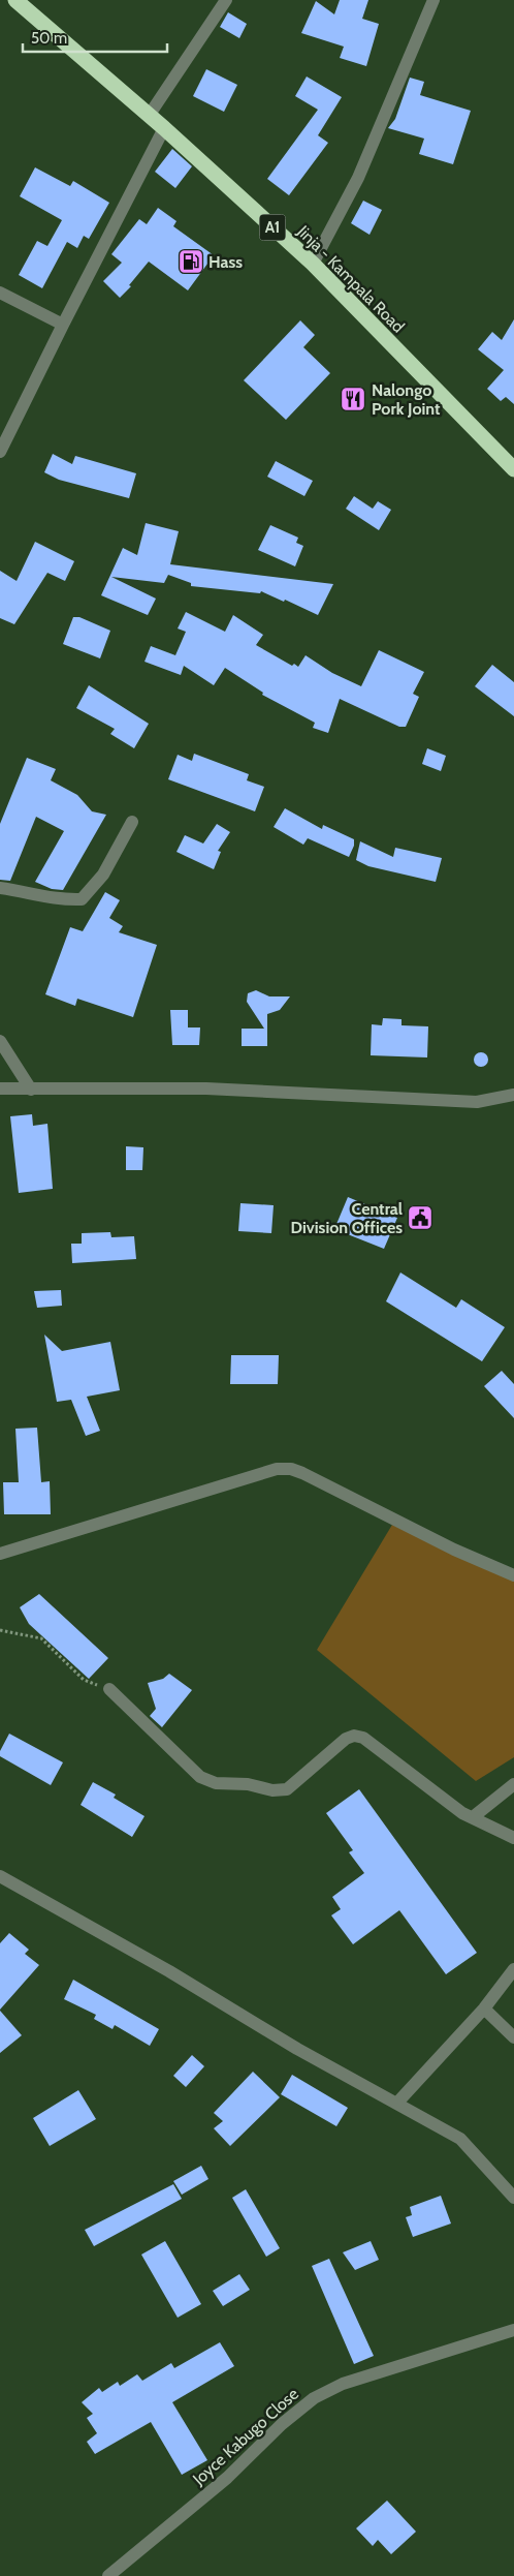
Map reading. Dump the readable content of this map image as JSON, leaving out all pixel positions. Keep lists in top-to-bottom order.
{
  "streets": {
    "highway": ["A1", "Jinja - Kampala Road"],
    "street": ["Joyce Kabugo Close"]
  },
  "places": {
    "fuel station": ["Hass"],
    "restaurant": ["Nalongo Pork Joint"],
    "public building": ["Central Division Offices"]
  },
  "scale_bar": "50 m"
}
